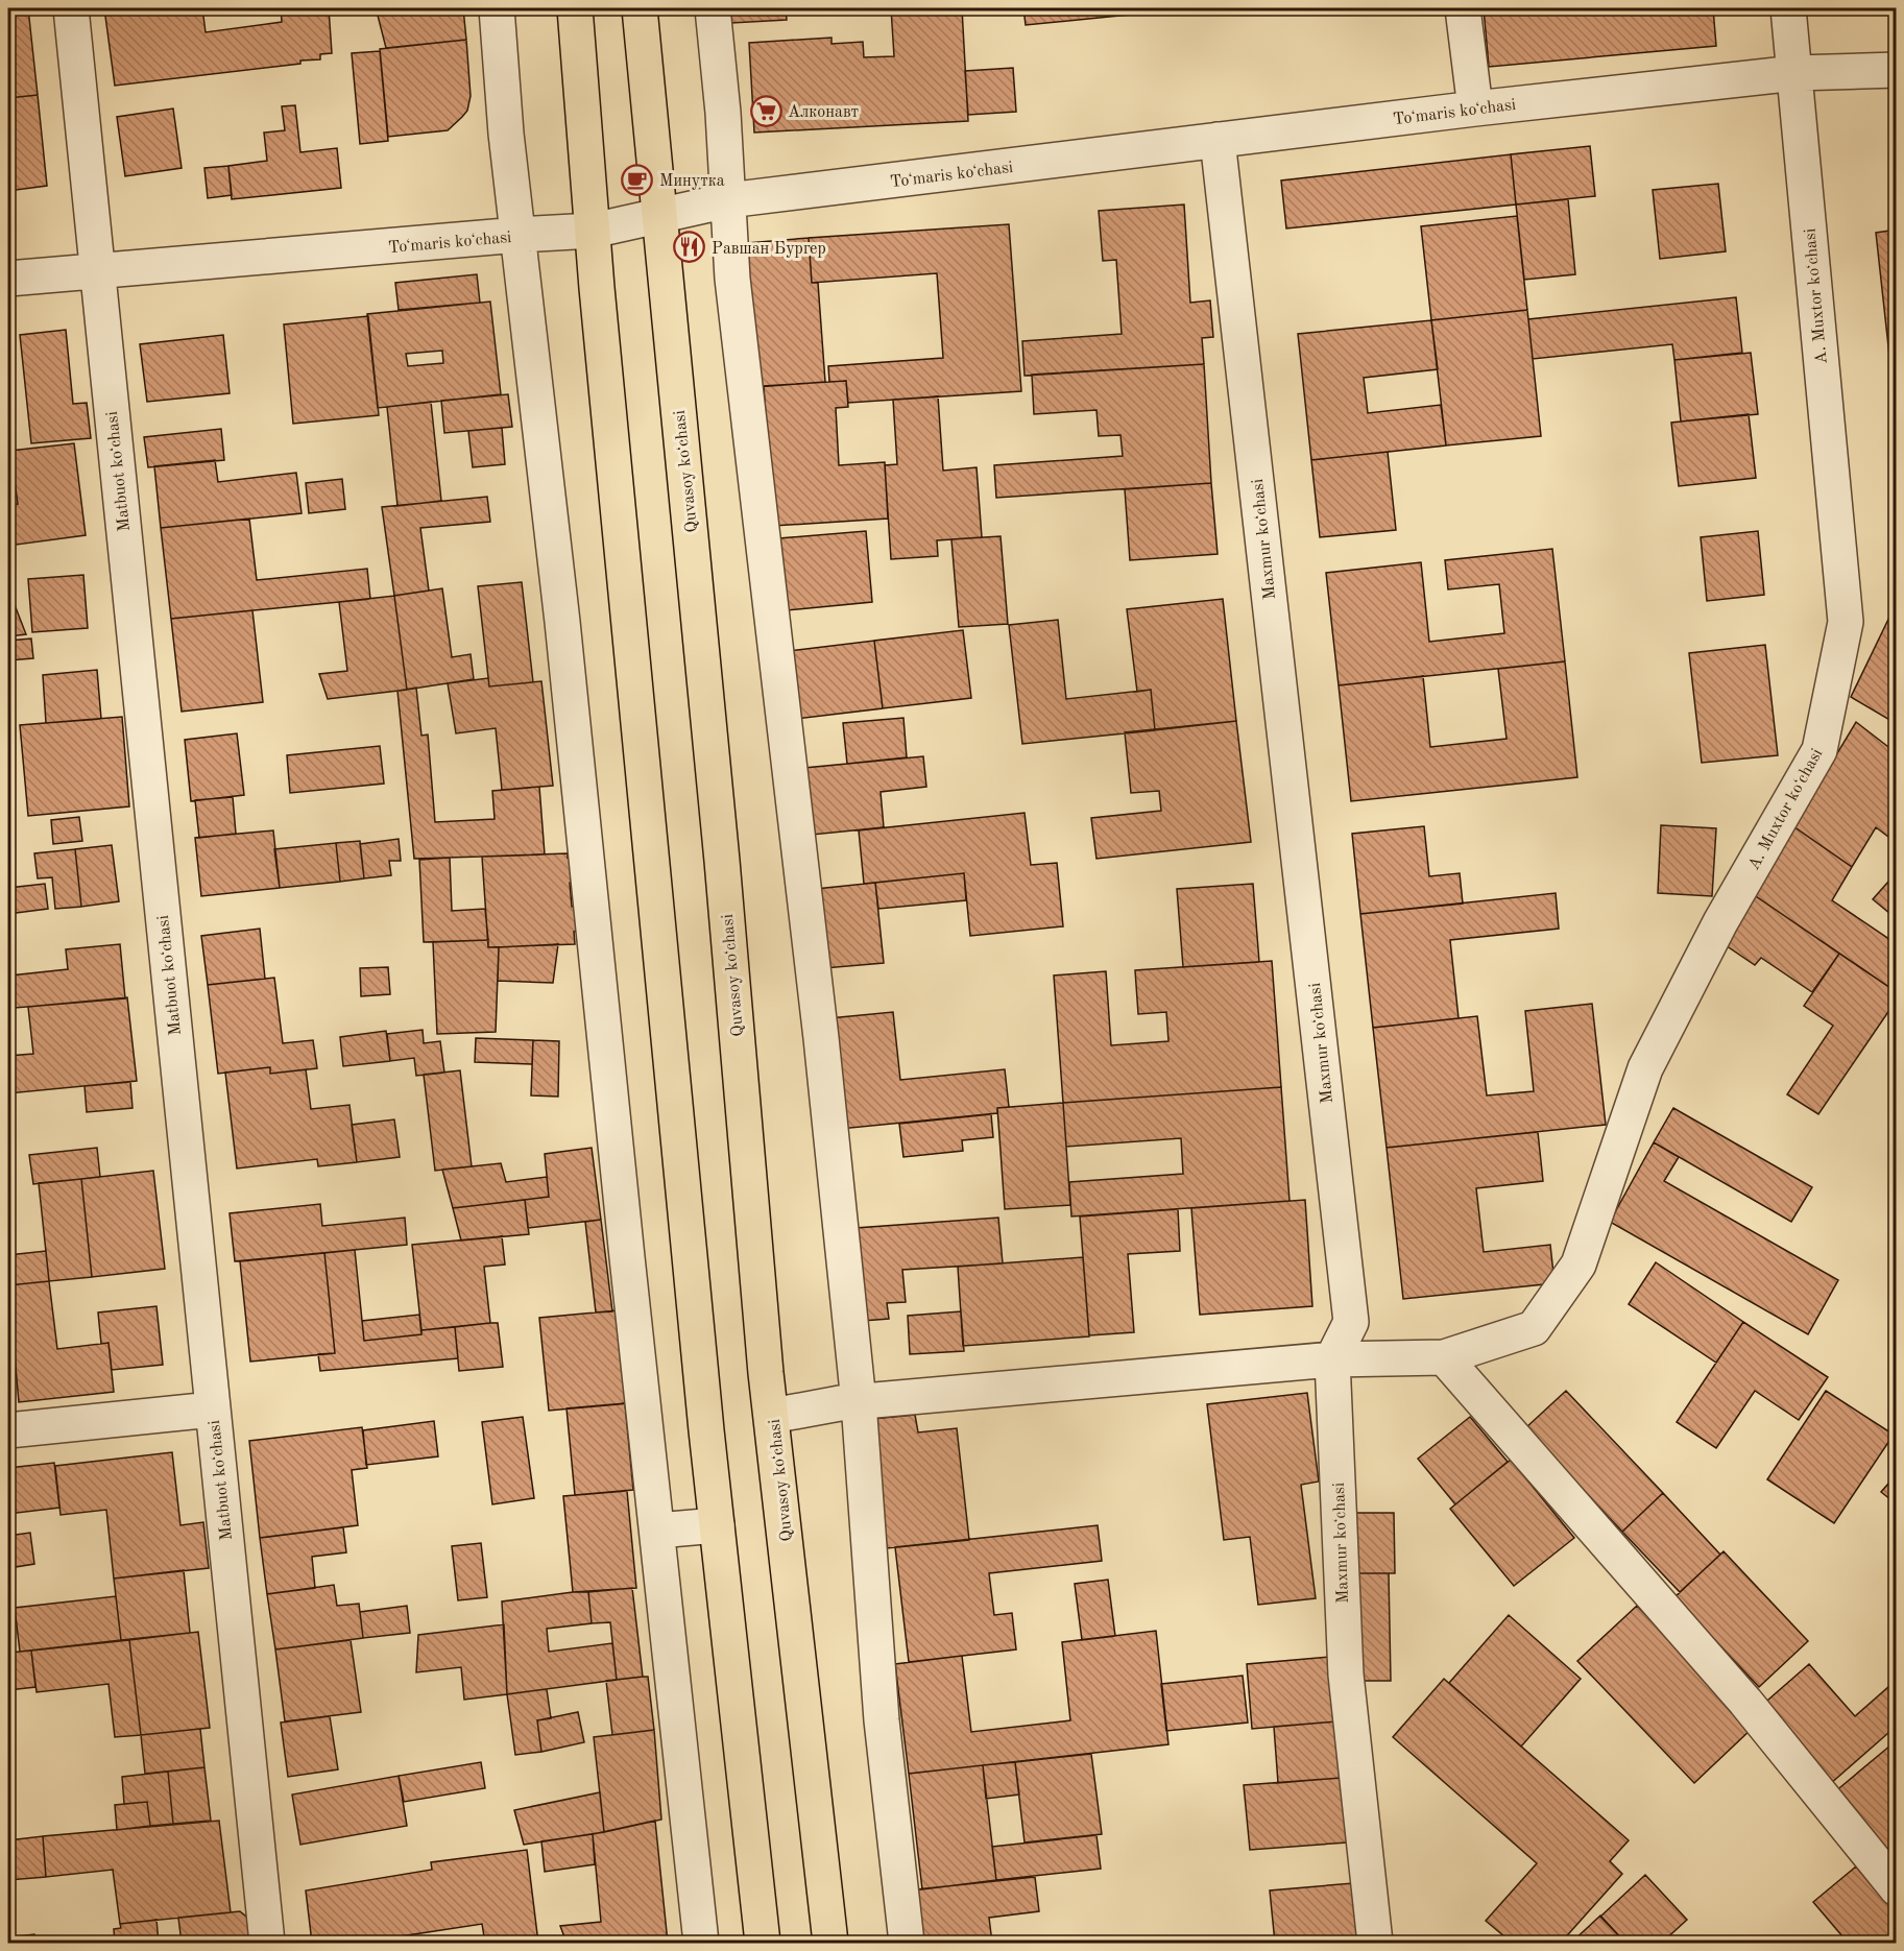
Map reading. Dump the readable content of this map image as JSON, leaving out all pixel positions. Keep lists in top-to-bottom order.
{
  "streets": {
    "main road": ["Quvasoy koʻchasi"],
    "street": [
      "Toʻmaris koʻchasi",
      "A. Muxtor koʻchasi",
      "Matbuot koʻchasi",
      "Maxmur koʻchasi"
    ]
  },
  "crossings": [
    ["Toʻmaris koʻchasi", "A. Muxtor koʻchasi"],
    ["Toʻmaris koʻchasi", "Matbuot koʻchasi"],
    ["Toʻmaris koʻchasi", "Quvasoy koʻchasi"],
    ["Toʻmaris koʻchasi", "Maxmur koʻchasi"],
    ["A. Muxtor koʻchasi", "Quvasoy koʻchasi"],
    ["A. Muxtor koʻchasi", "Maxmur koʻchasi"]
  ],
  "places": {
    "supermarket": ["Алконавт"],
    "cafe": ["Минутка"],
    "restaurant": ["Равшан Бургер"]
  }
}
